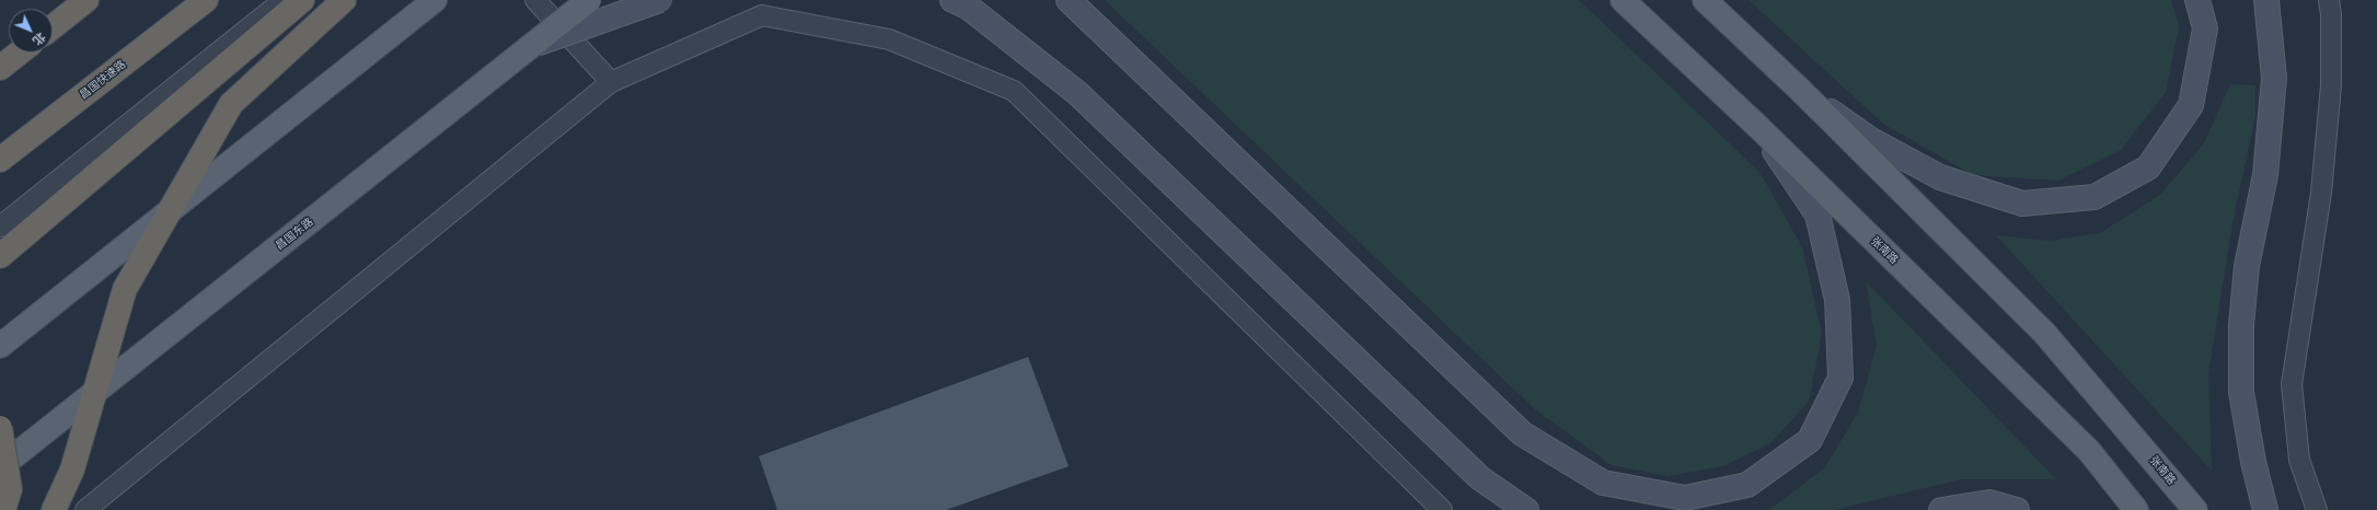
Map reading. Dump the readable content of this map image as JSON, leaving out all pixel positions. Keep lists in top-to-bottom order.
{
  "streets": {
    "highway": ["昌国快速路"],
    "main road": ["昌国东路", "张南路"]
  },
  "north": "bottom right"
}
